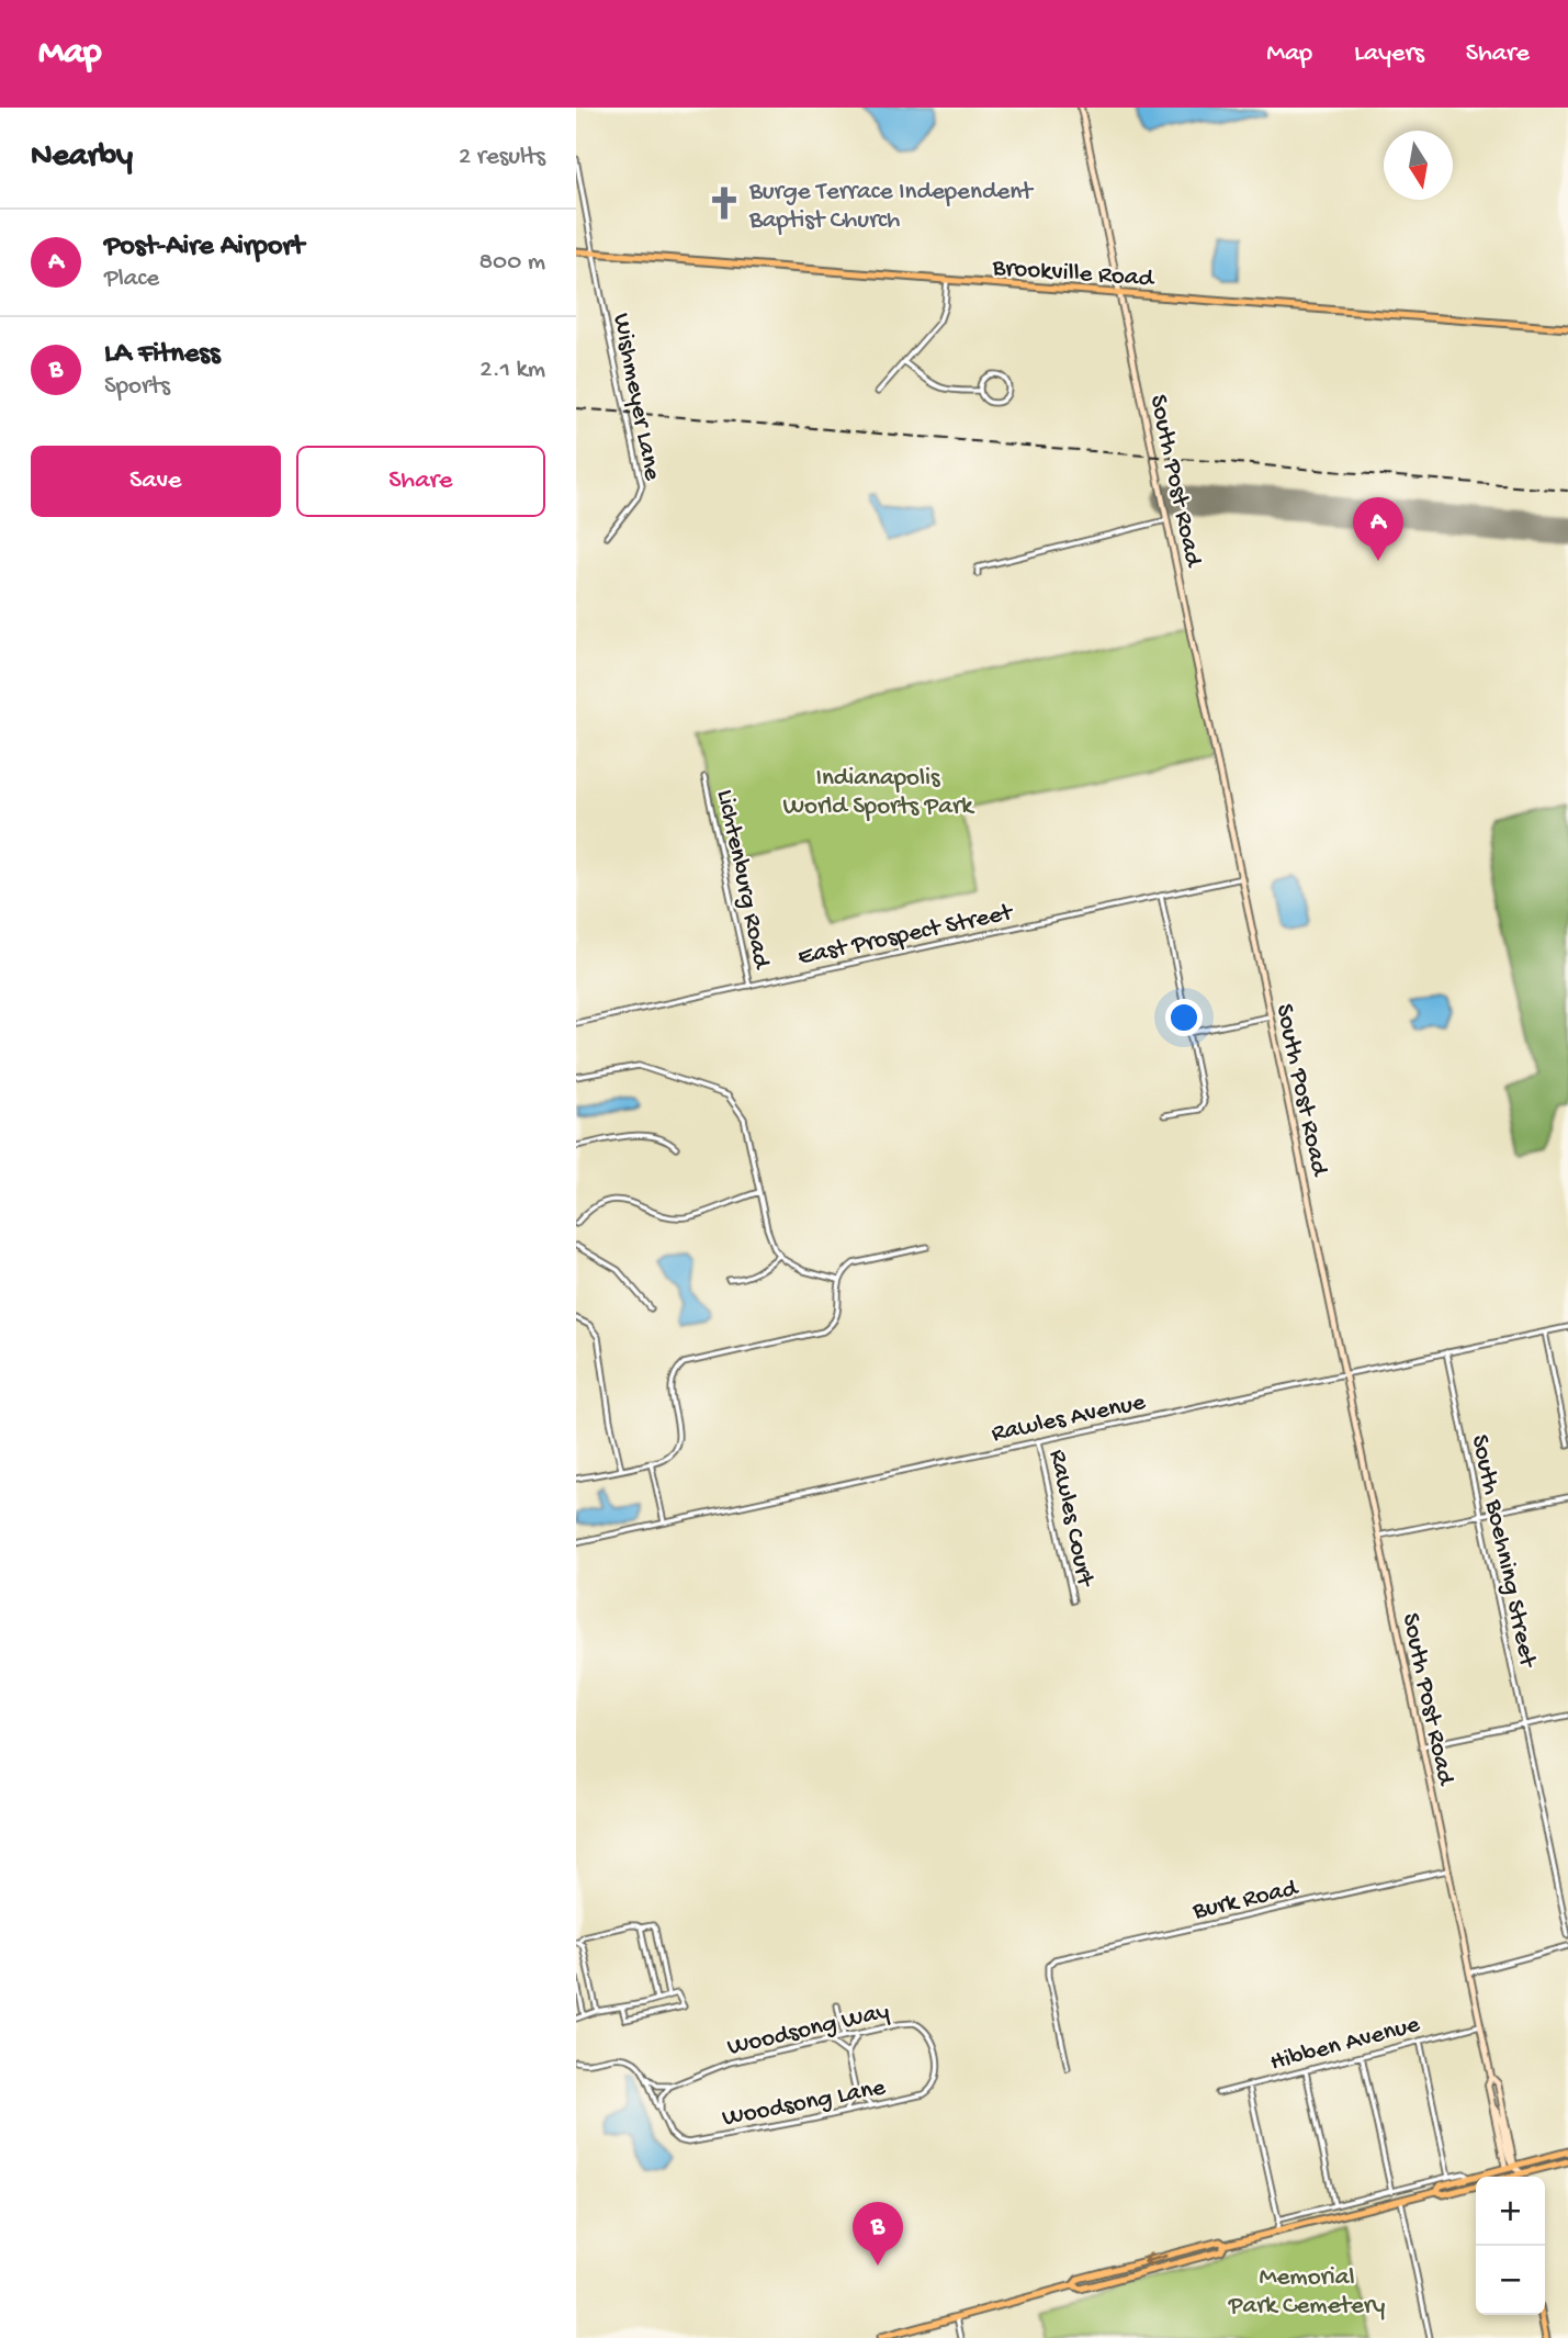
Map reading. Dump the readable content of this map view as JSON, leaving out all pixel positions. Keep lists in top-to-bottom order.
{
  "streets": {
    "main road": ["Brookville Road", "South Post Road"],
    "street": [
      "Wishmeyer Lane",
      "Lichtenburg Road",
      "East Prospect Street",
      "Rawles Avenue",
      "Rawles Court",
      "South Boehning Street",
      "Burk Road",
      "Woodsong Way",
      "Hibben Avenue",
      "Woodsong Lane"
    ]
  },
  "crossings": [
    ["Brookville Road", "Wishmeyer Lane"],
    ["Brookville Road", "South Post Road"],
    ["South Post Road", "East Prospect Street"],
    ["South Post Road", "Rawles Avenue"],
    ["South Post Road", "Burk Road"],
    ["South Post Road", "Hibben Avenue"],
    ["Lichtenburg Road", "East Prospect Street"],
    ["Rawles Avenue", "Rawles Court"],
    ["Rawles Avenue", "South Boehning Street"],
    ["Woodsong Way", "Woodsong Lane"]
  ],
  "parks": ["Indianapolis World Sports Park", "Memorial Park Cemetery"],
  "places": {
    "church": ["Burge Terrace Independent Baptist Church"]
  },
  "north": "bottom",
  "page": {
    "header": "Map",
    "nav": ["Map", "Layers", "Share"],
    "heading": ["Nearby", "2 results"],
    "list": [
      {
        "mark": "A",
        "name": "Post-Aire Airport",
        "note": "Place",
        "value": "800 m"
      },
      {
        "mark": "B",
        "name": "LA Fitness",
        "note": "Sports",
        "value": "2.1 km"
      }
    ],
    "buttons": ["Save", "Share"],
    "pins": ["A", "B"],
    "map_buttons": ["+", "−"]
  }
}
